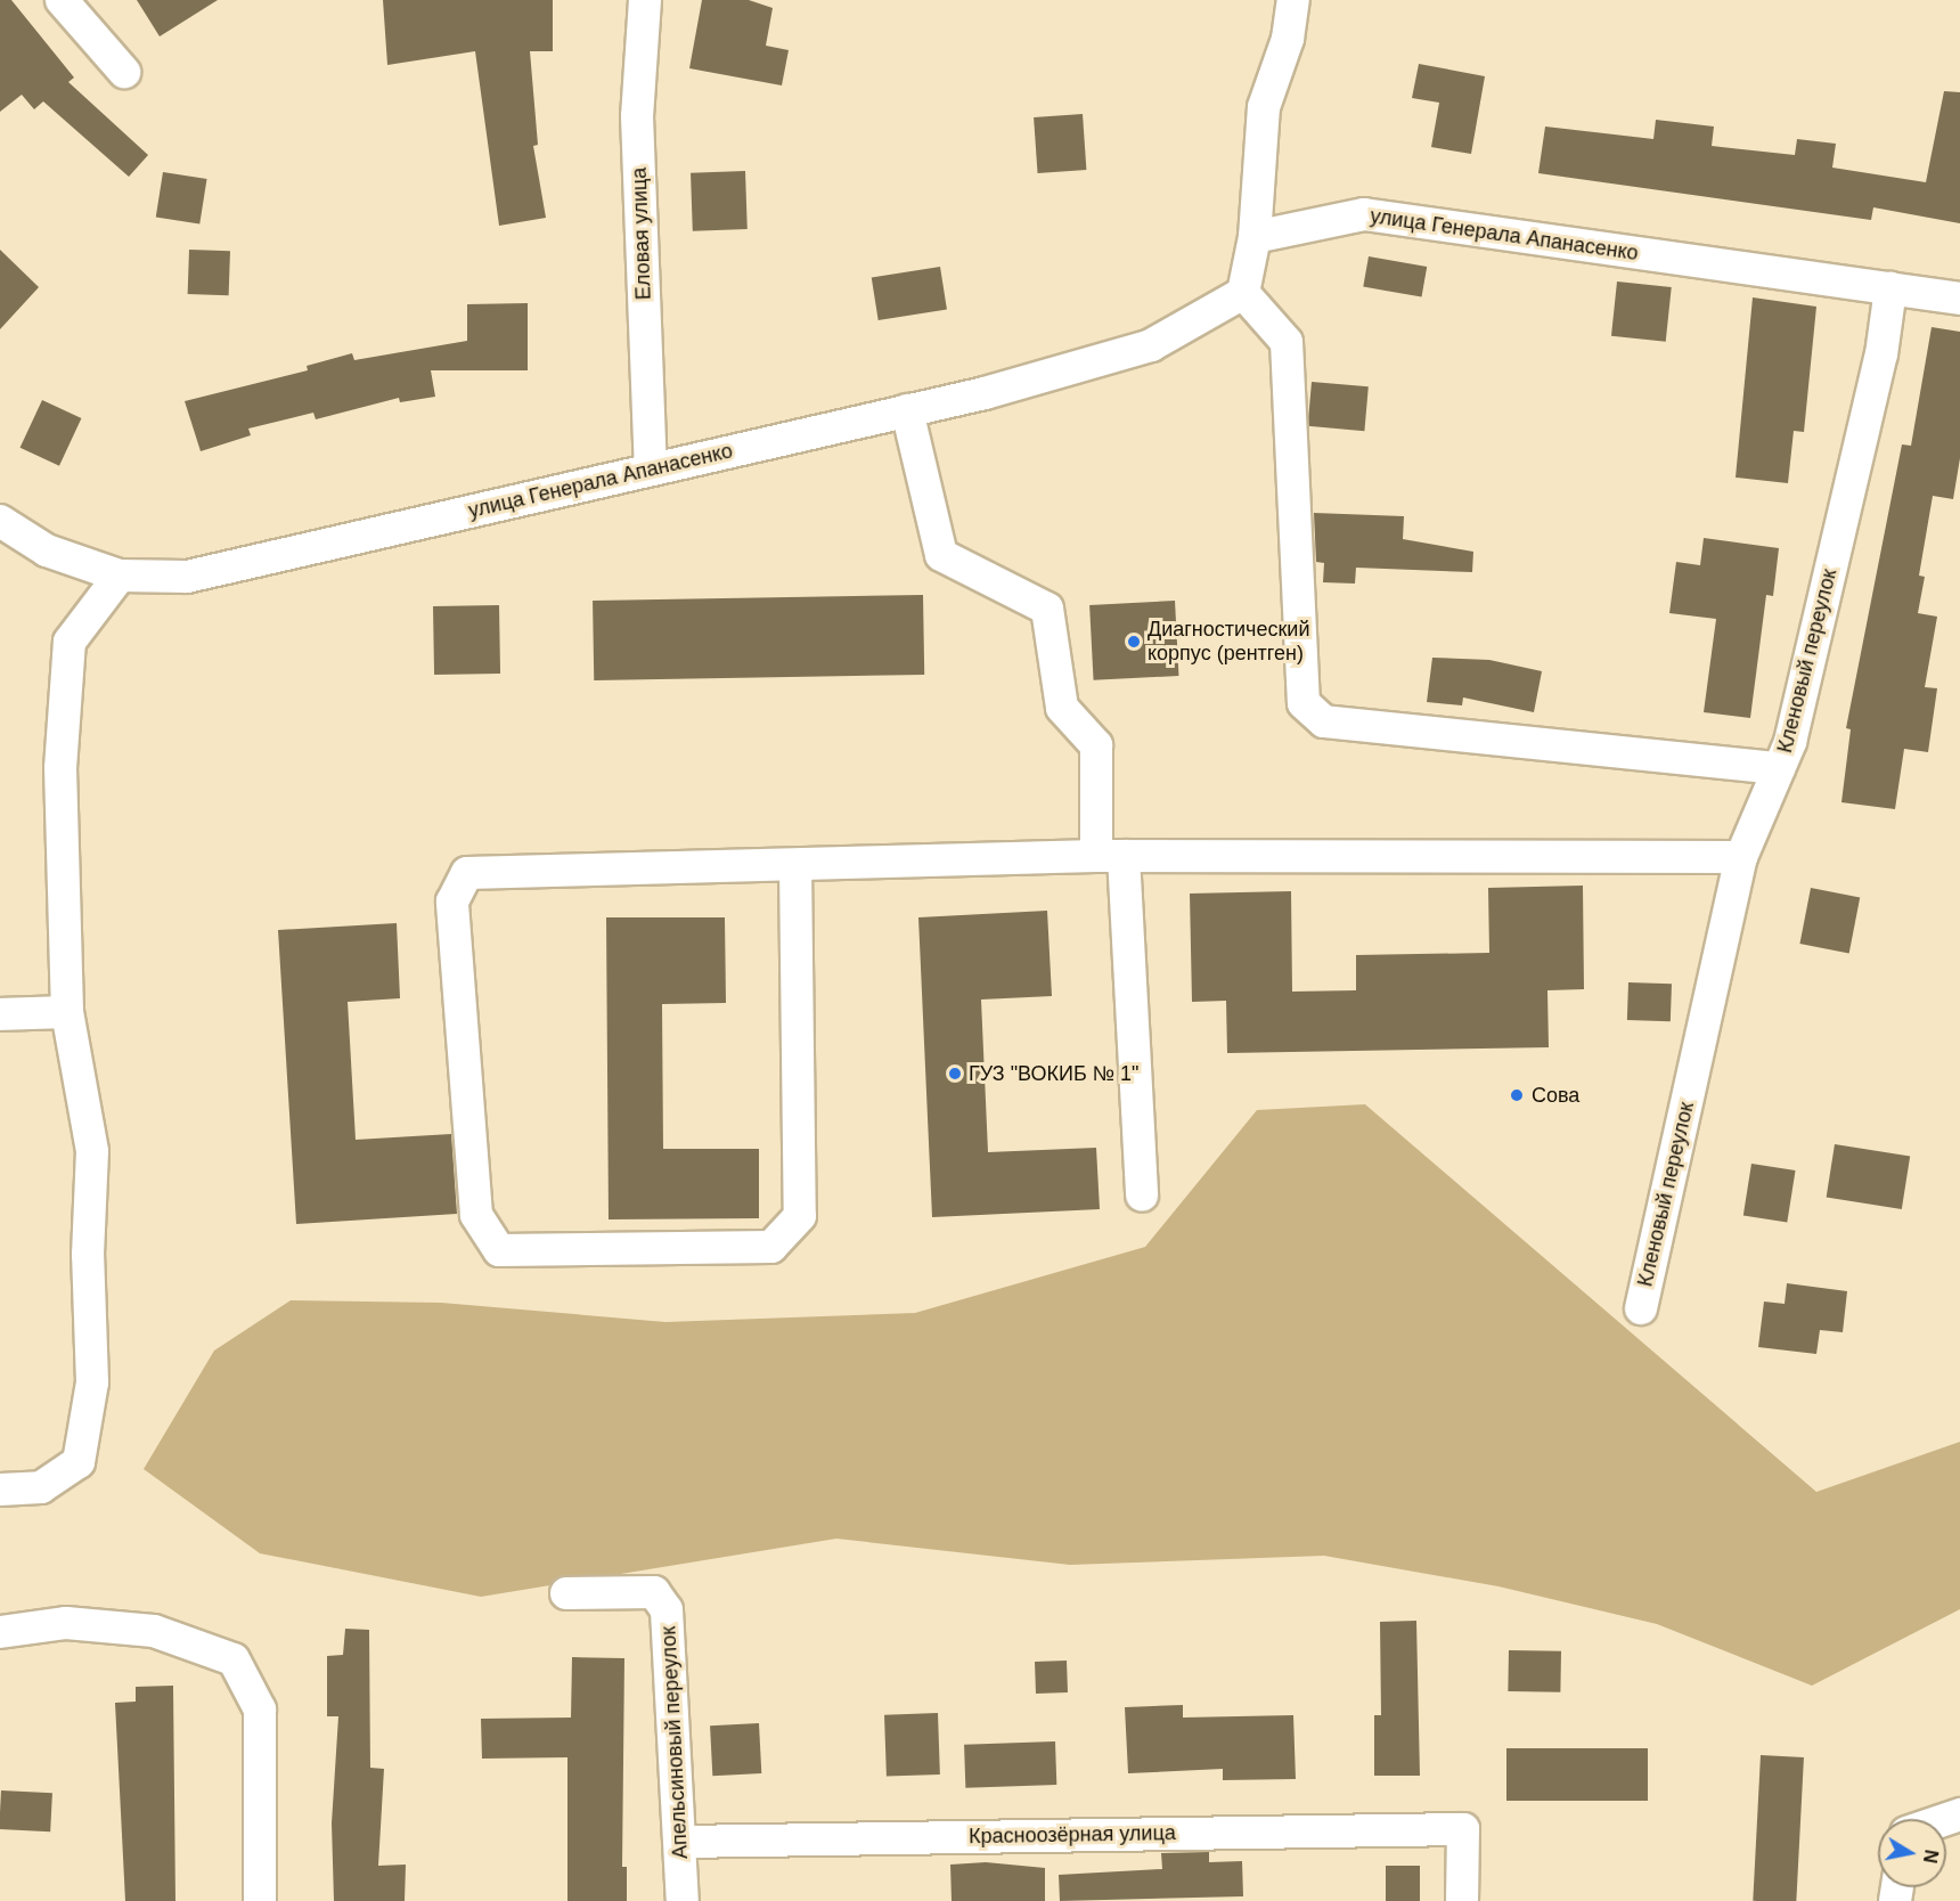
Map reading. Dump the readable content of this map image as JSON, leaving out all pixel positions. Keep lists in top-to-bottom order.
{
  "streets": {
    "street": [
      "Еловая улица",
      "улица Генерала Апанасенко",
      "Кленовый переулок",
      "Апельсиновый переулок",
      "Красноозёрная улица"
    ]
  },
  "crossings": [
    ["Еловая улица", "улица Генерала Апанасенко"],
    ["улица Генерала Апанасенко", "Кленовый переулок"],
    ["Апельсиновый переулок", "Красноозёрная улица"]
  ],
  "places": ["Диагностический корпус (рентген)", "ГУЗ \"ВОКИБ № 1\"", "Сова"],
  "north": "right"
}
